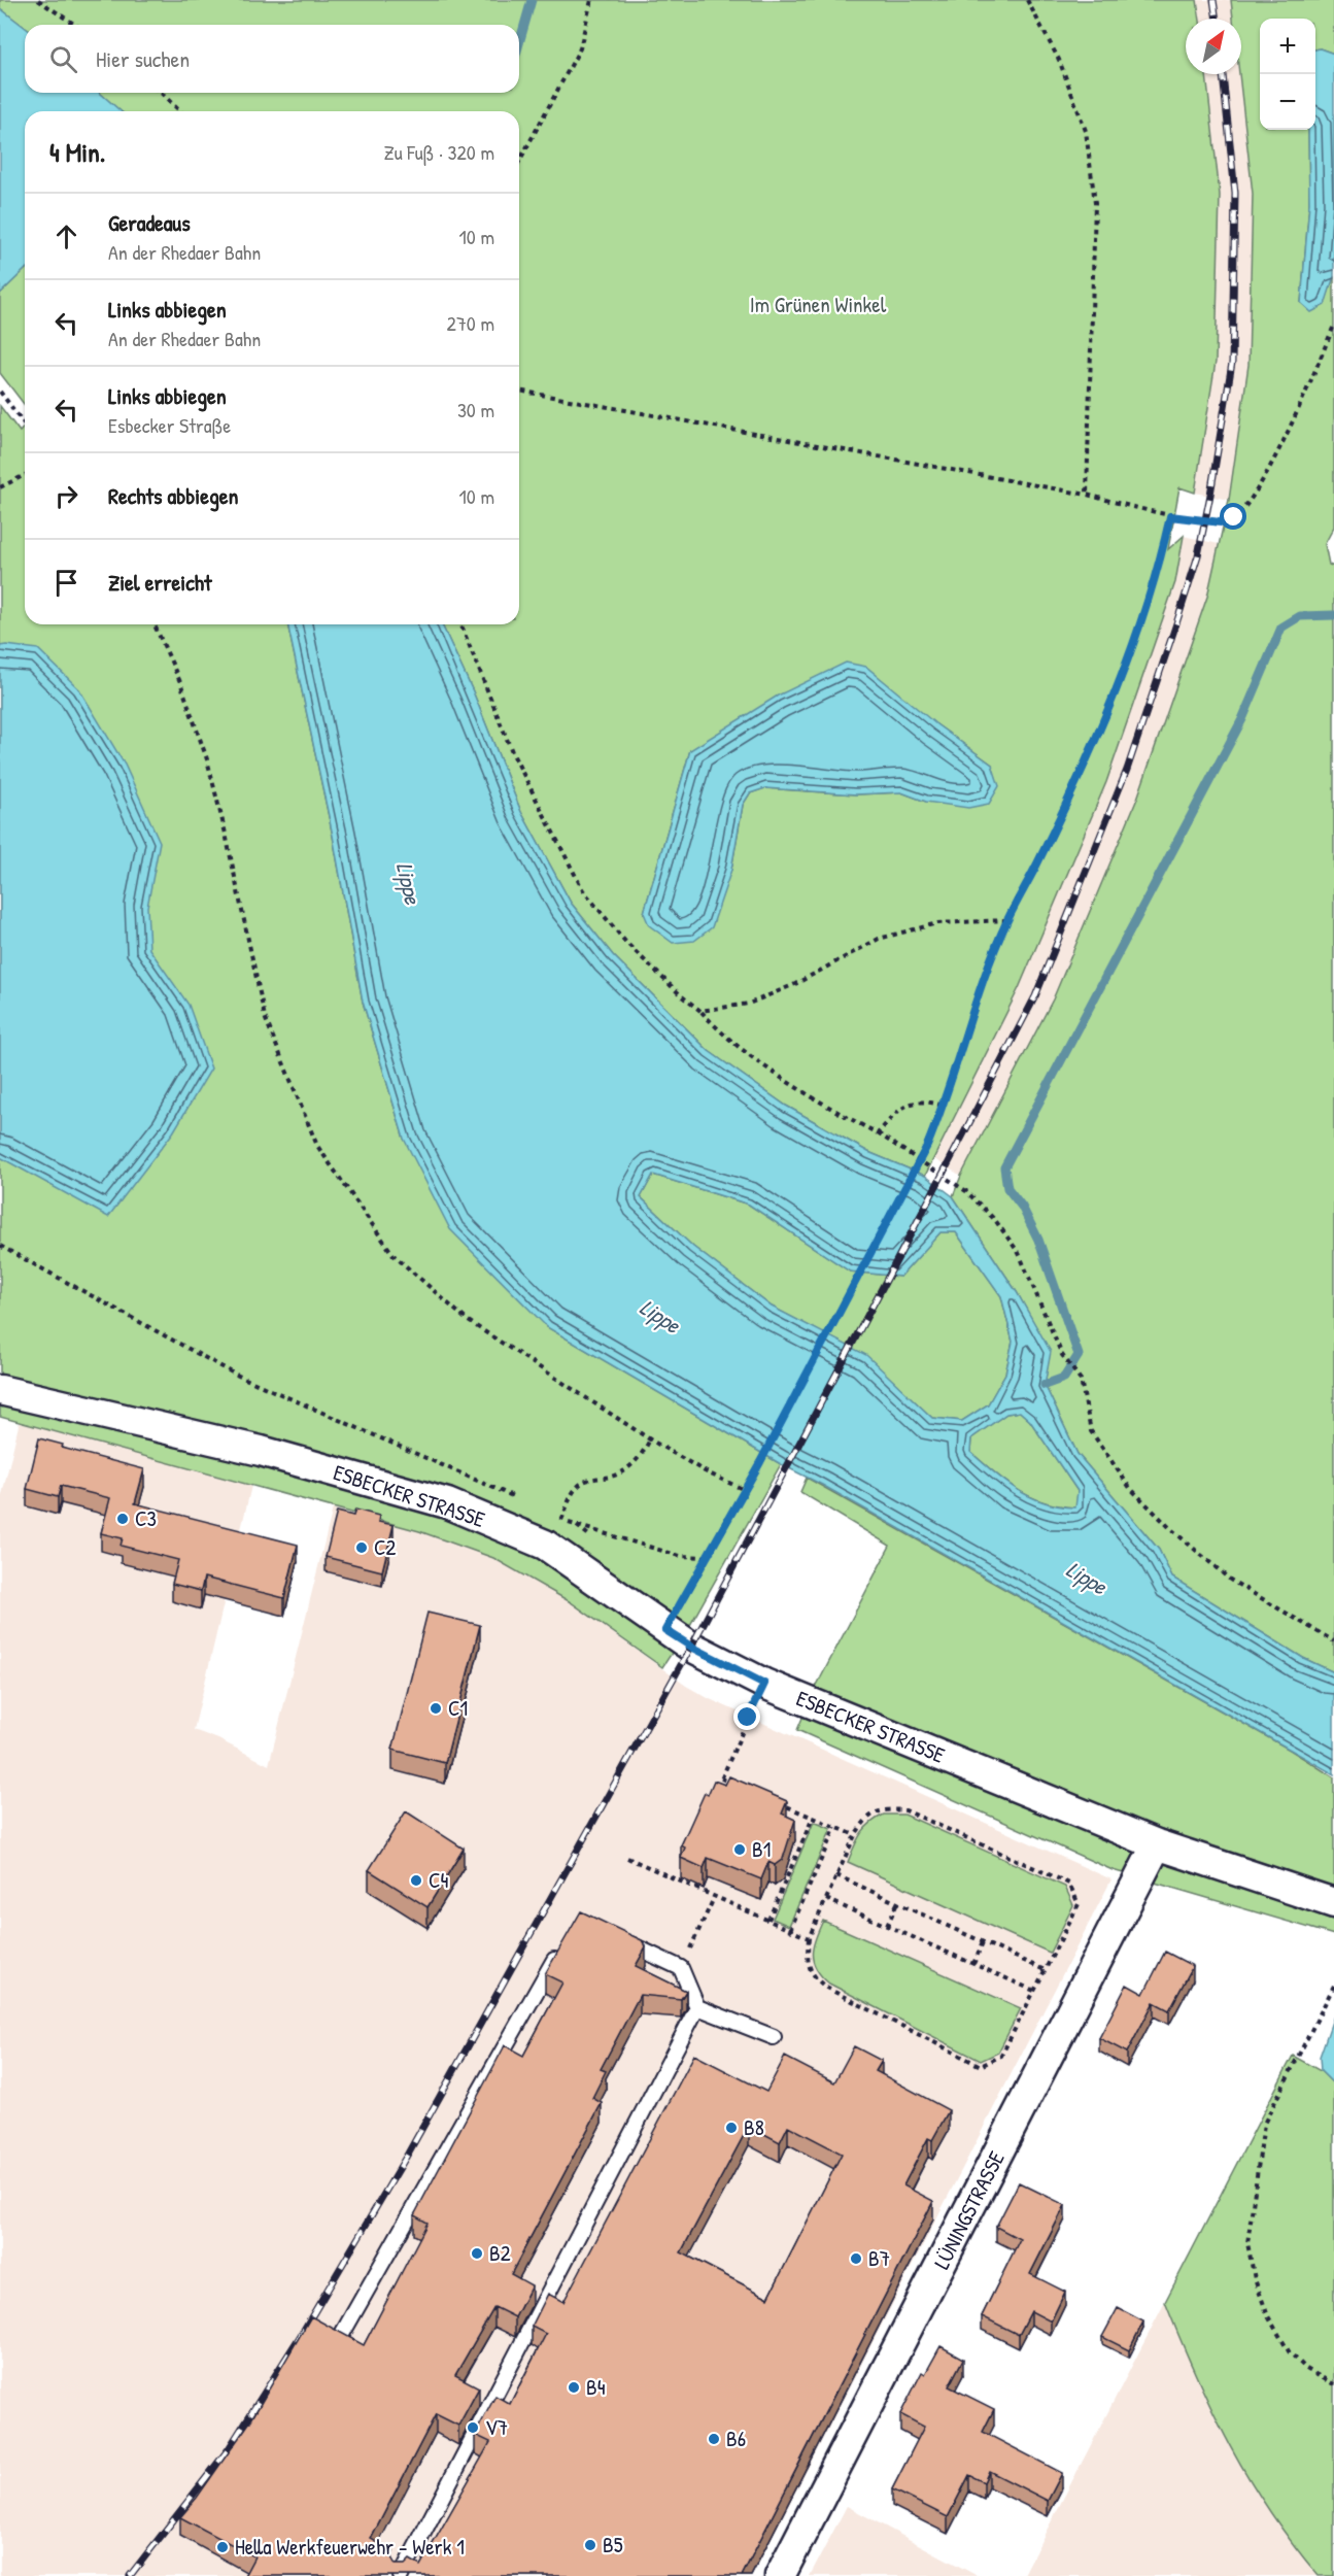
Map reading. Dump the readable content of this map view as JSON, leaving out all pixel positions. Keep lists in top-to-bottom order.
{
  "streets": {
    "street": ["ESBECKER STRASSE", "LÜNINGSTRASSE"]
  },
  "crossings": [
    ["ESBECKER STRASSE", "LÜNINGSTRASSE"]
  ],
  "water": ["Lippe"],
  "parks": ["Im Grünen Winkel"],
  "places": [
    "C3",
    "C2",
    "C1",
    "B1",
    "C4",
    "B8",
    "B2",
    "B7",
    "B4",
    "V7",
    "B6",
    "B5",
    "Hella Werkfeuerwehr - Werk 1"
  ],
  "north": "top right",
  "page": {
    "map_buttons": ["+", "−"],
    "search": "Hier suchen",
    "heading": ["4 Min.", "Zu Fuß · 320 m"],
    "list": [
      ["Geradeaus", "An der Rhedaer Bahn", "10 m"],
      ["Links abbiegen", "An der Rhedaer Bahn", "270 m"],
      ["Links abbiegen", "Esbecker Straße", "30 m"],
      ["Rechts abbiegen", "10 m"],
      "Ziel erreicht"
    ]
  }
}
